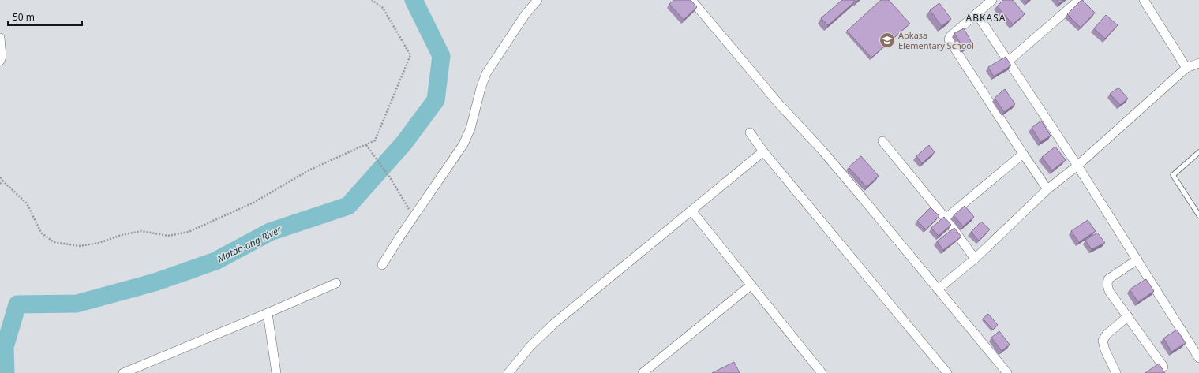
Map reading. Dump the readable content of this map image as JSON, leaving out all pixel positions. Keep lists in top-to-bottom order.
{
  "districts": ["ABKASA"],
  "water": ["Matab-ang River"],
  "places": {
    "school or university": ["Abkasa Elementary School"]
  },
  "scale_bar": "50 m"
}
